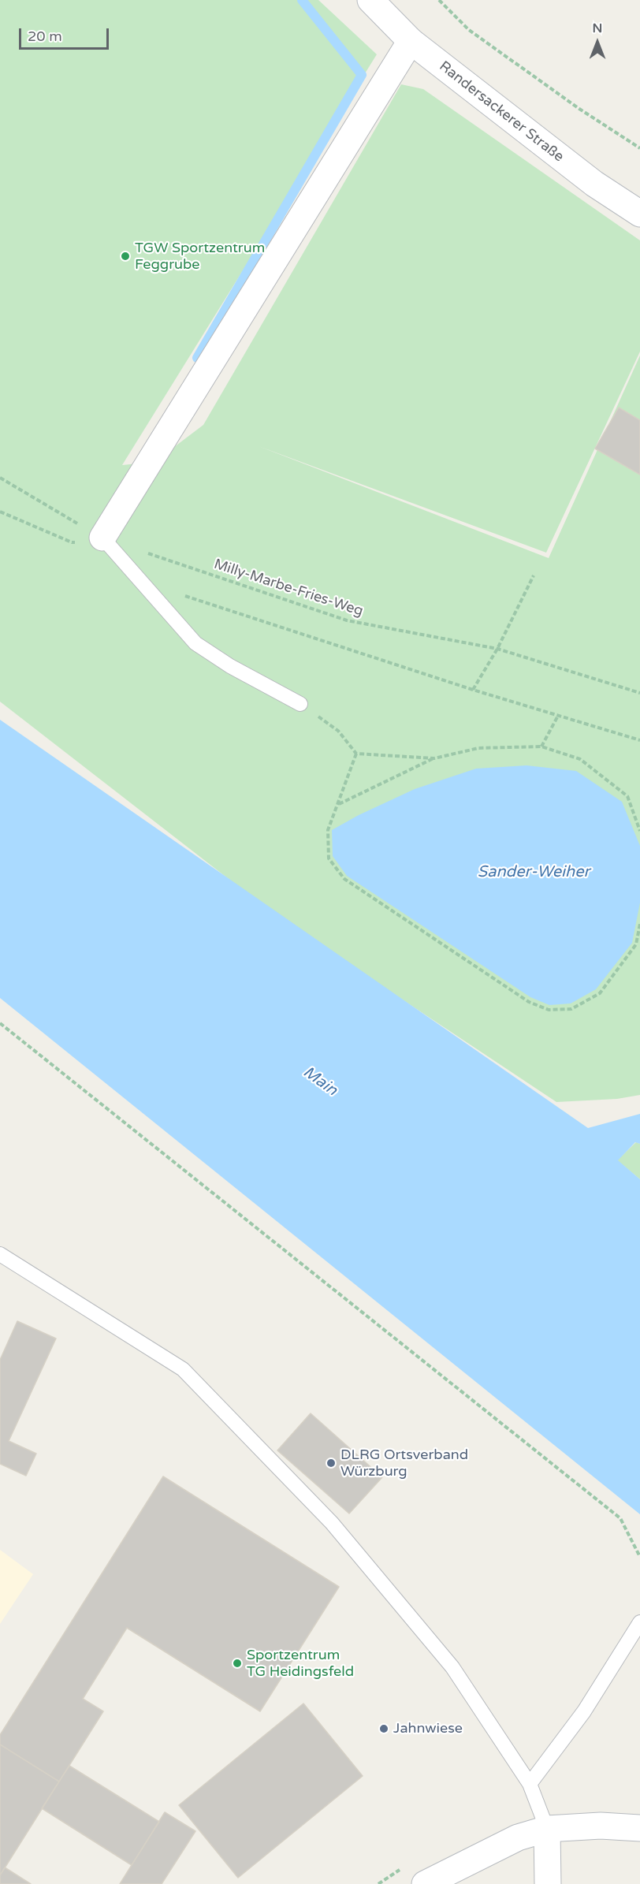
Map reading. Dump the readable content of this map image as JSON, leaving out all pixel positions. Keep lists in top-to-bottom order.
{
  "streets": {
    "street": ["Randersackerer Straße"],
    "path": ["Milly-Marbe-Fries-Weg"]
  },
  "water": ["Sander-Weiher", "Main"],
  "places": [
    "TGW Sportzentrum Feggrube",
    "DLRG Ortsverband Würzburg",
    "Sportzentrum TG Heidingsfeld",
    "Jahnwiese"
  ],
  "scale_bar": "20 m",
  "north": "top"
}
